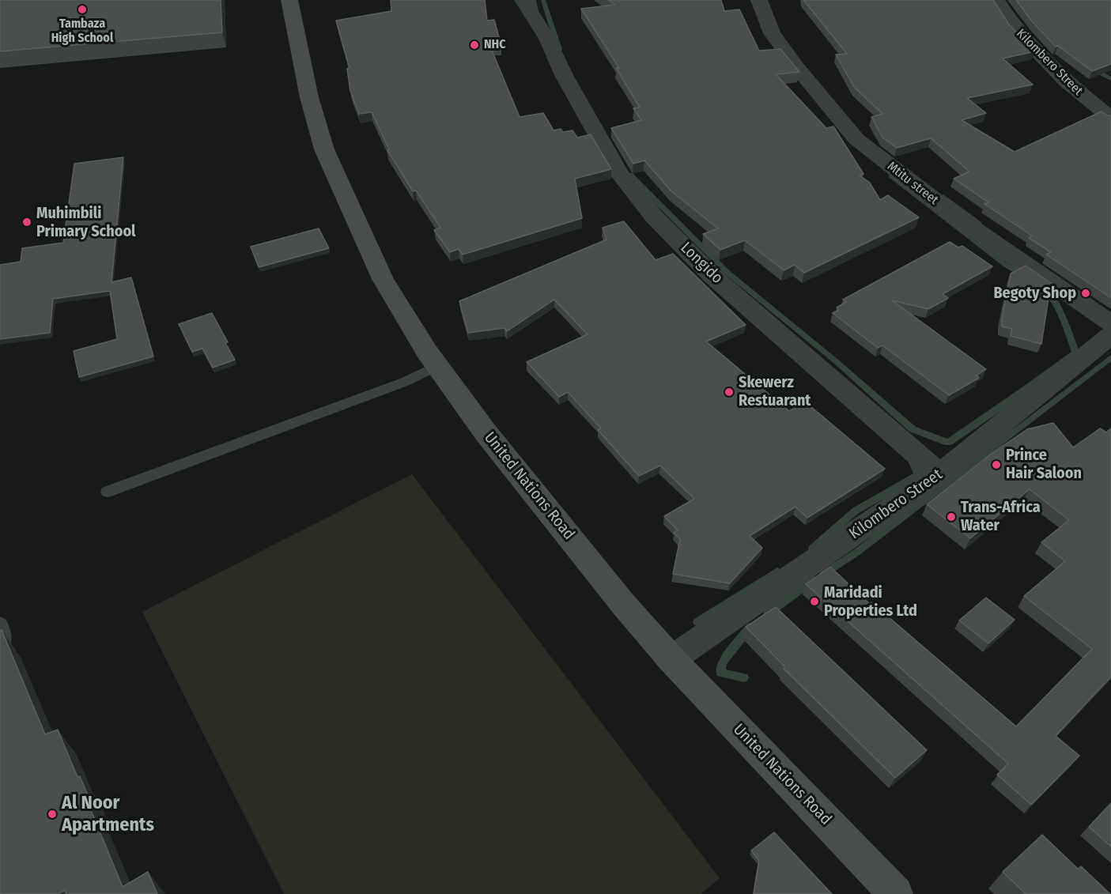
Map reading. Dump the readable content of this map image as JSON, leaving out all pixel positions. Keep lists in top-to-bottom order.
{
  "streets": {
    "street": [
      "Kilombero Street",
      "Mtitu street",
      "Longido",
      "United Nations Road"
    ]
  },
  "crossings": [
    ["Kilombero Street", "Longido"],
    ["Kilombero Street", "United Nations Road"]
  ],
  "places": [
    "Tambaza High School",
    "NHC",
    "Muhimbili Primary School",
    "Begoty Shop",
    "Skewerz Restuarant",
    "Prince Hair Saloon",
    "Trans-Africa Water",
    "Maridadi Properties Ltd",
    "Al Noor Apartments"
  ]
}
